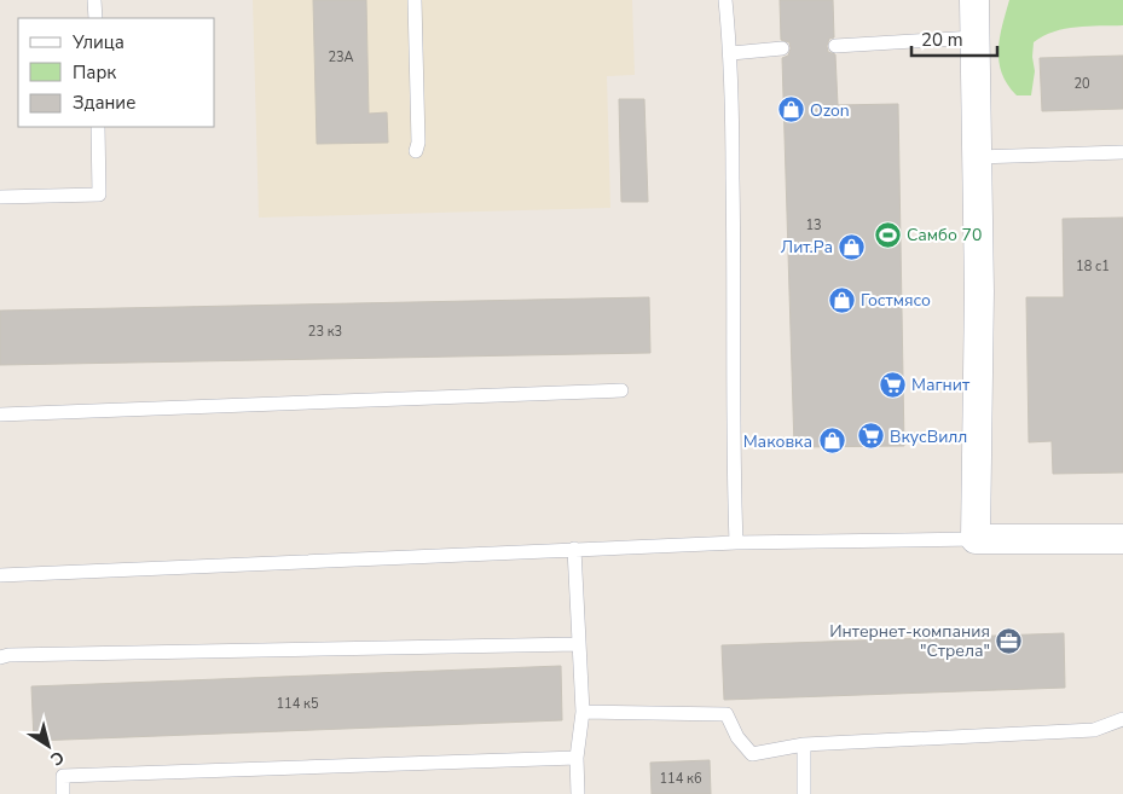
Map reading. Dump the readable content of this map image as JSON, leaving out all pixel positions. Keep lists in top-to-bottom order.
{
  "places": {
    "shop": [
      "Ozon",
      "Лит.Ра",
      "Гостмясо",
      "Маковка"
    ],
    "sports": ["Самбо 70"],
    "supermarket": ["Магнит", "ВкусВилл"],
    "office": ["Интернет-компания \"Стрела\""]
  },
  "house_numbers": [
    "23А",
    "20",
    "13",
    "18 с1",
    "23 к3",
    "114 к5",
    "114 к6"
  ],
  "legend": ["Улица", "Парк", "Здание"],
  "scale_bar": "20 m",
  "north": "bottom right"
}
